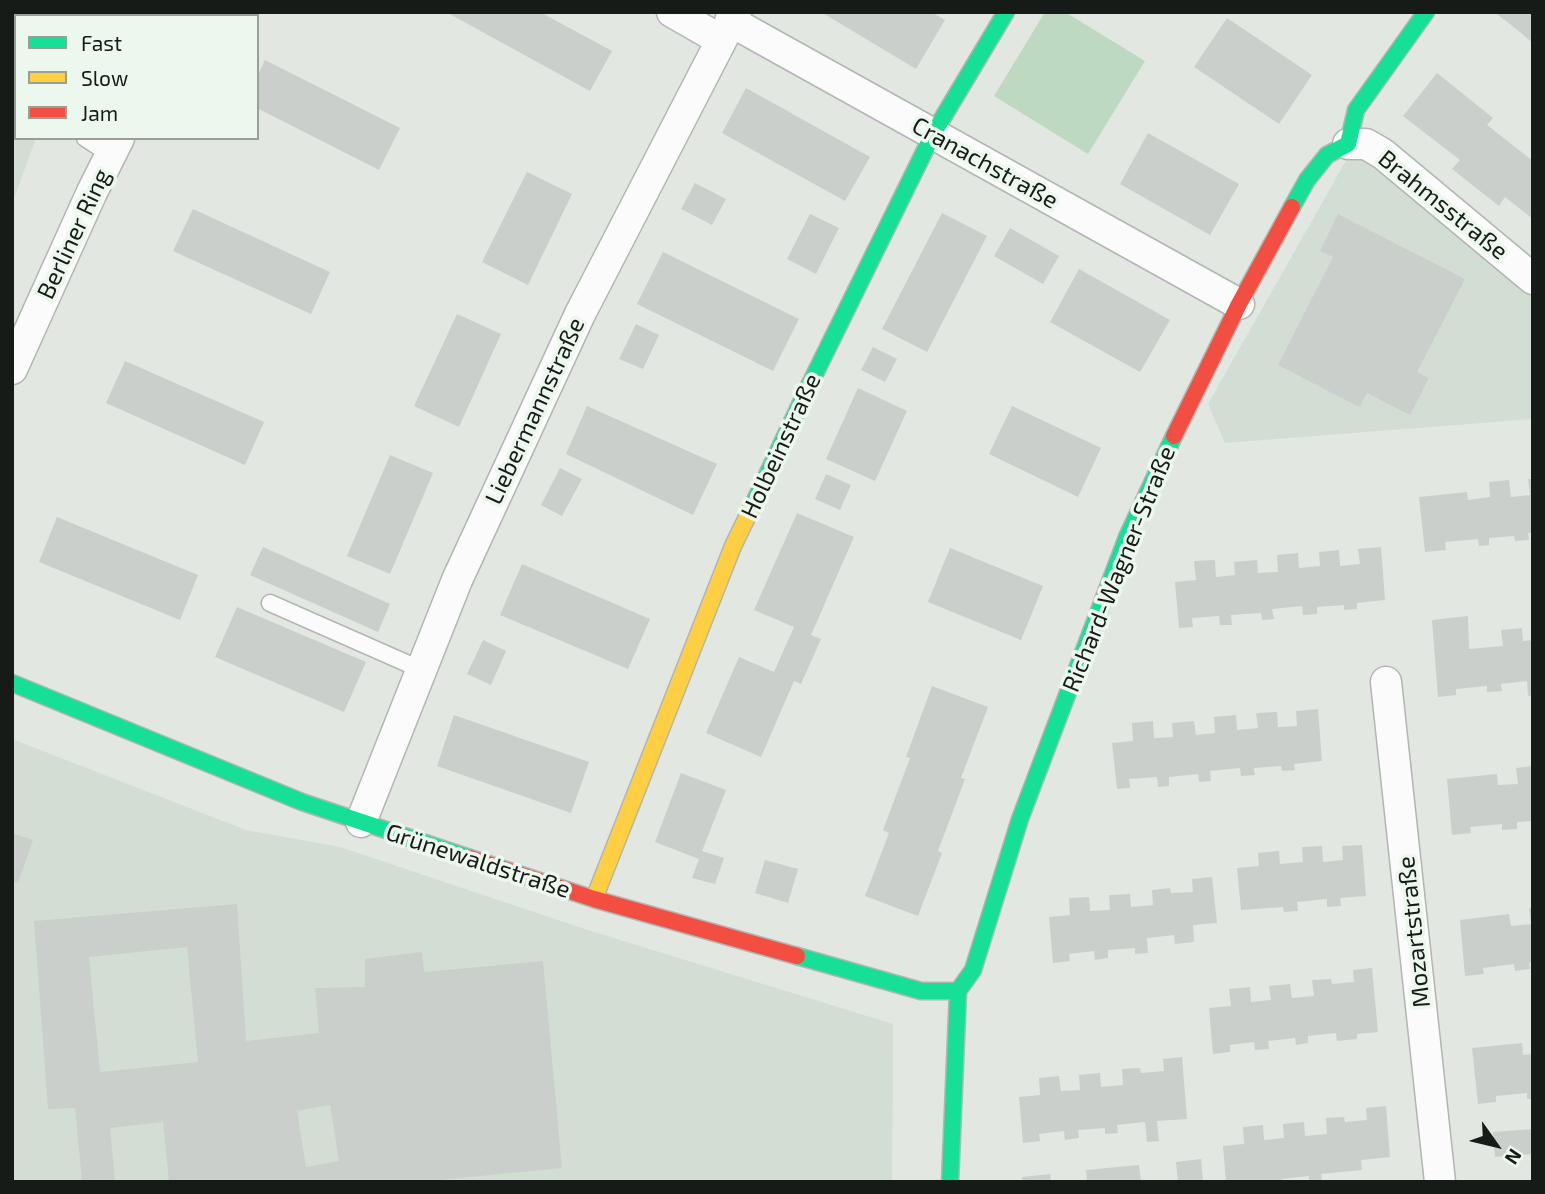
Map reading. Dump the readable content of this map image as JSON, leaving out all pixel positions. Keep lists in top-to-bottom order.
{
  "streets": {
    "street": [
      "Cranachstraße",
      "Brahmsstraße",
      "Berliner Ring",
      "Liebermannstraße",
      "Holbeinstraße",
      "Richard-Wagner-Straße",
      "Grünewaldstraße",
      "Mozartstraße"
    ]
  },
  "crossings": [
    ["Cranachstraße", "Liebermannstraße"],
    ["Cranachstraße", "Holbeinstraße"],
    ["Cranachstraße", "Richard-Wagner-Straße"],
    ["Brahmsstraße", "Richard-Wagner-Straße"],
    ["Liebermannstraße", "Grünewaldstraße"],
    ["Holbeinstraße", "Grünewaldstraße"],
    ["Richard-Wagner-Straße", "Grünewaldstraße"]
  ],
  "legend": ["Fast", "Slow", "Jam"],
  "north": "bottom right"
}
